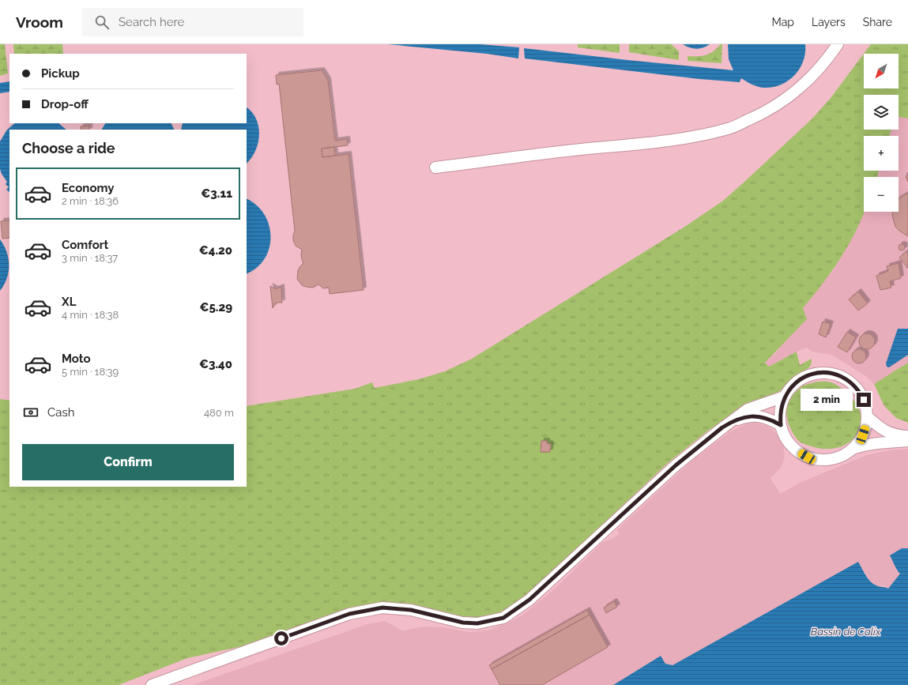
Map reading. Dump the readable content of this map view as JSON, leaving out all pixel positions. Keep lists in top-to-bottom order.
{
  "water": ["Bassin de Calix"],
  "north": "bottom left",
  "page": {
    "header": "Vroom",
    "search": "Search here",
    "nav": ["Map", "Layers", "Share"],
    "map_buttons": ["+", "−"],
    "banner": ["Pickup", "Drop-off"],
    "heading": "Choose a ride",
    "list": [
      {
        "name": "Economy",
        "note": "2 min · 18:36",
        "value": "€3.11"
      },
      {
        "name": "Comfort",
        "note": "3 min · 18:37",
        "value": "€4.20"
      },
      {
        "name": "XL",
        "note": "4 min · 18:38",
        "value": "€5.29"
      },
      {
        "name": "Moto",
        "note": "5 min · 18:39",
        "value": "€3.40"
      }
    ],
    "bubble": "2 min",
    "pay": ["Cash", "480 m"],
    "buttons": "Confirm"
  }
}
